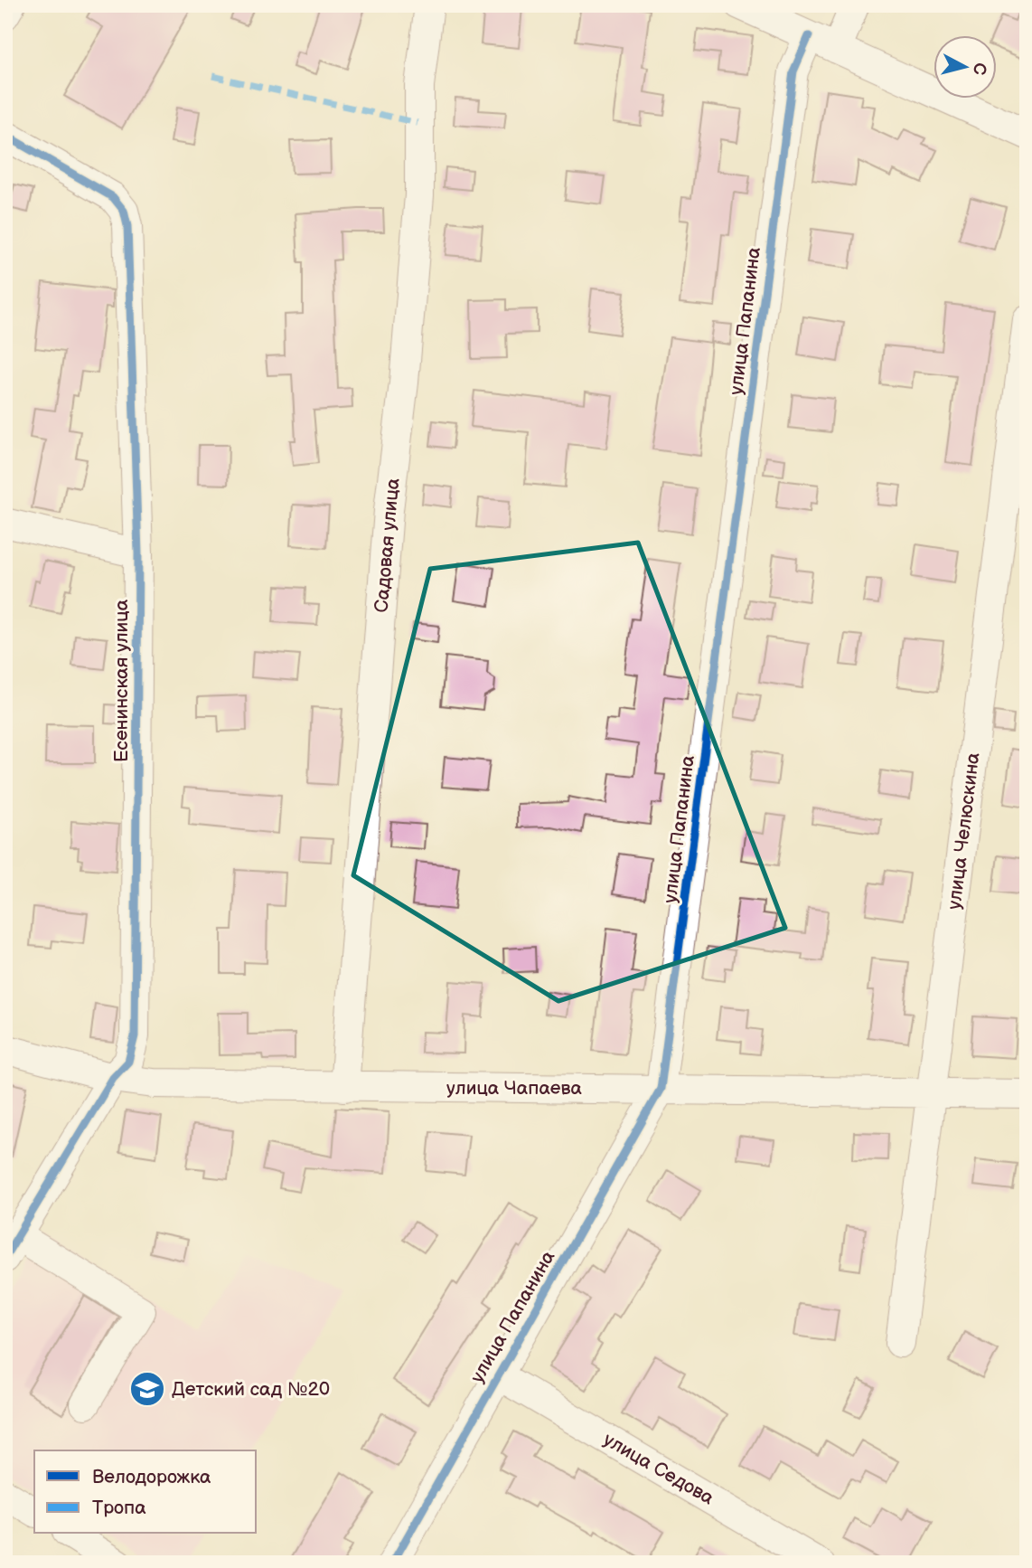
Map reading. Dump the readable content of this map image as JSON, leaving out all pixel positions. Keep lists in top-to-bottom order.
{
  "streets": {
    "street": [
      "улица Папанина",
      "Садовая улица",
      "Есенинская улица",
      "улица Челюскина",
      "улица Чапаева",
      "улица Седова"
    ]
  },
  "crossings": [
    ["улица Папанина", "улица Чапаева"],
    ["улица Папанина", "улица Седова"],
    ["Садовая улица", "улица Чапаева"],
    ["Есенинская улица", "улица Чапаева"],
    ["улица Челюскина", "улица Чапаева"]
  ],
  "places": {
    "school or university": ["Детский сад №20"]
  },
  "legend": ["Велодорожка", "Тропа"],
  "north": "right"
}
